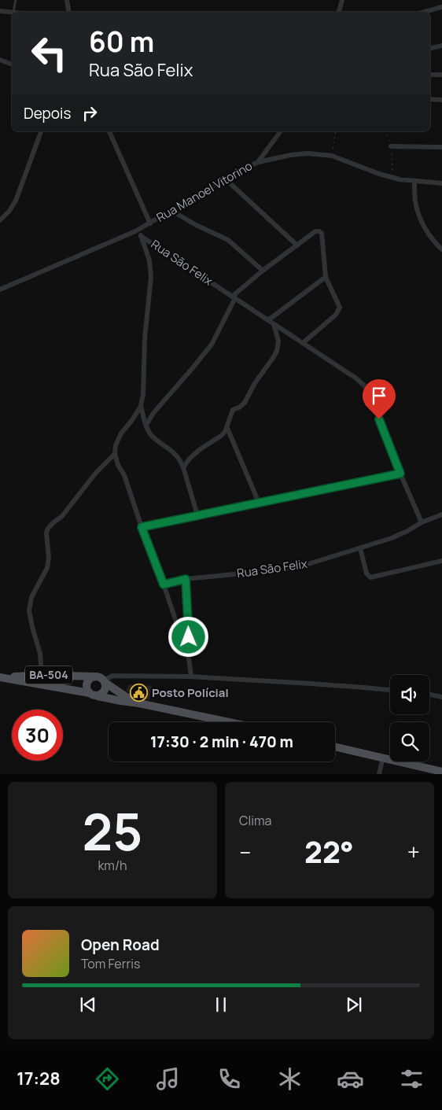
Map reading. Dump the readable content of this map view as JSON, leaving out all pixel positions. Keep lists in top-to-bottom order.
{
  "streets": {
    "main road": ["BA-504"],
    "street": ["Rua Manoel Vitorino", "Rua São Felix"]
  },
  "crossings": [
    ["Rua Manoel Vitorino", "Rua São Felix"]
  ],
  "places": {
    "public building": ["Posto Polícial"]
  },
  "page": {
    "turn": ["60 m", "Rua São Felix"],
    "then": "Depois",
    "limit": "30",
    "trip": "17:30 · 2 min · 470 m",
    "tile": [
      ["25", "km/h"],
      "Clima"
    ],
    "heat": ["−", "22°", "+"],
    "song": ["Open Road", "Tom Ferris"],
    "tabs": "17:28"
  }
}
